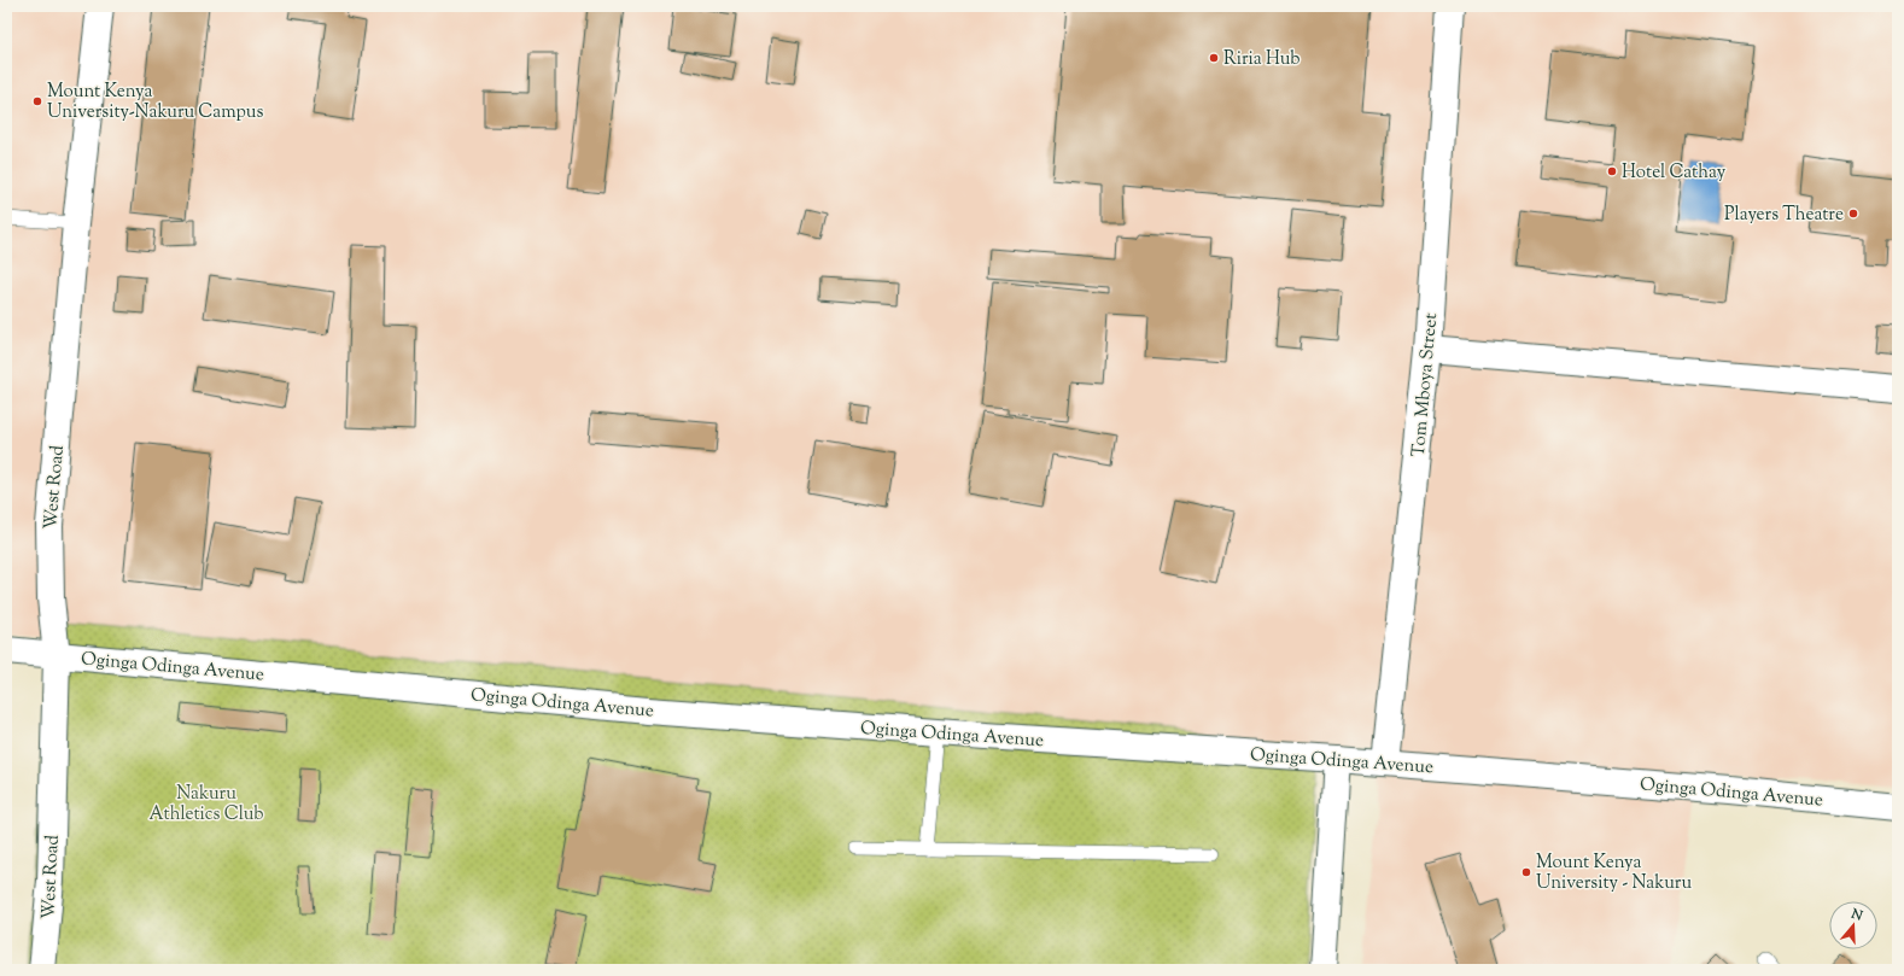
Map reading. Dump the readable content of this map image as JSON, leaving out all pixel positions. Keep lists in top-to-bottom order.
{
  "streets": {
    "street": ["Tom Mboya Street", "West Road", "Oginga Odinga Avenue"]
  },
  "crossings": [
    ["Tom Mboya Street", "Oginga Odinga Avenue"],
    ["West Road", "Oginga Odinga Avenue"]
  ],
  "parks": ["Nakuru Athletics Club"],
  "places": [
    "Riria Hub",
    "Mount Kenya University-Nakuru Campus",
    "Hotel Cathay",
    "Players Theatre",
    "Mount Kenya University - Nakuru"
  ],
  "north": "top"
}
